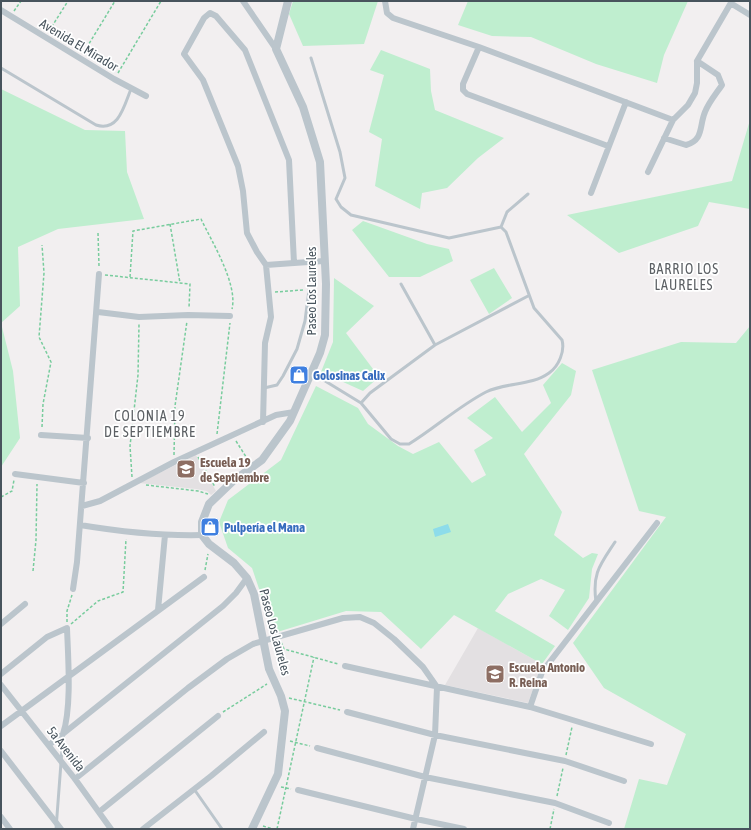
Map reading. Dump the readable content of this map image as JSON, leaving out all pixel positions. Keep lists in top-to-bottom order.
{
  "streets": {
    "street": ["Avenida El Mirador", "Paseo Los Laureles", "5a Avenida"]
  },
  "districts": ["BARRIO LOS LAURELES", "COLONIA 19 DE SEPTIEMBRE"],
  "places": {
    "shop": ["Golosinas Calix", "Pulpería el Mana"],
    "school or university": ["Escuela 19 de Septiembre", "Escuela Antonio R. Reina"]
  }
}
